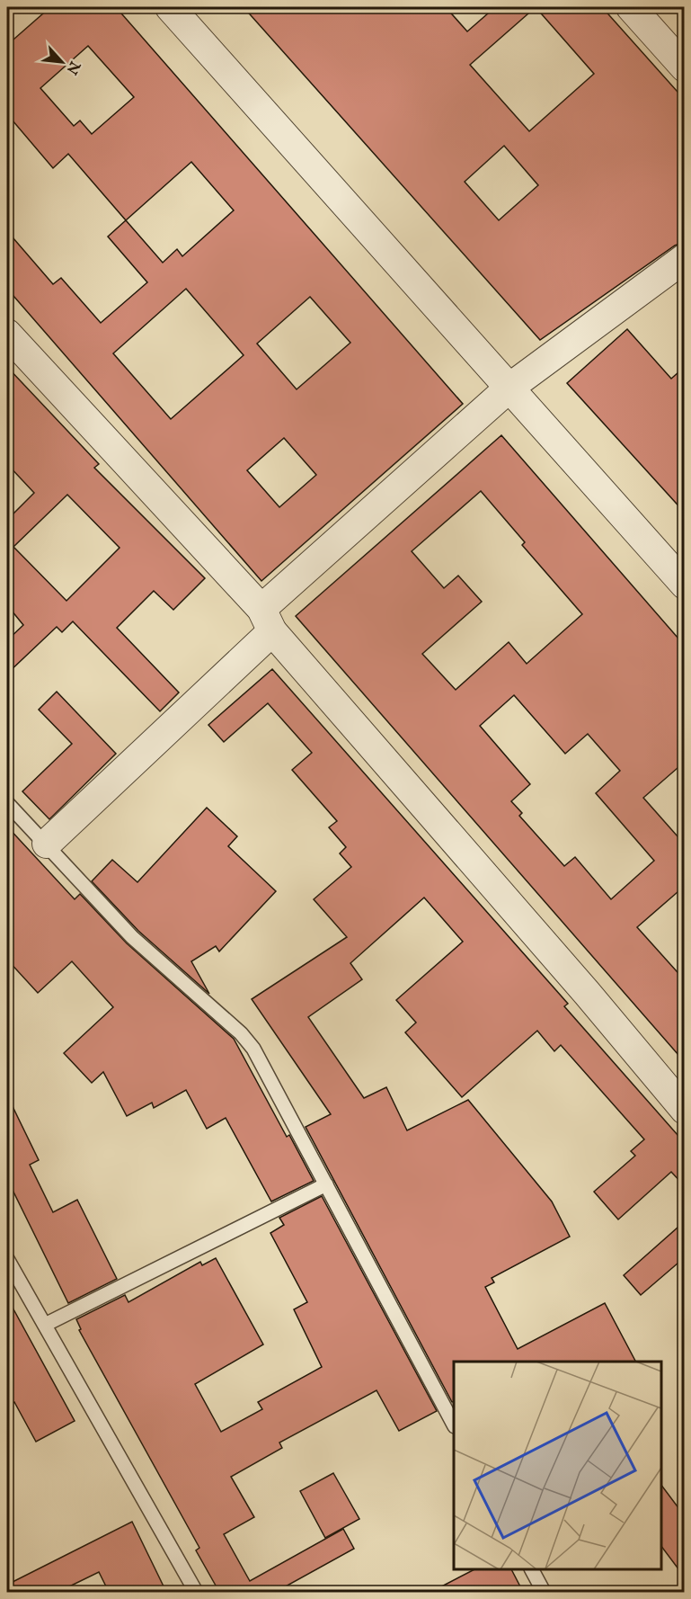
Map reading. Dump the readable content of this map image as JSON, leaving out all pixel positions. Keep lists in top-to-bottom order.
{
  "north": "bottom right"
}
